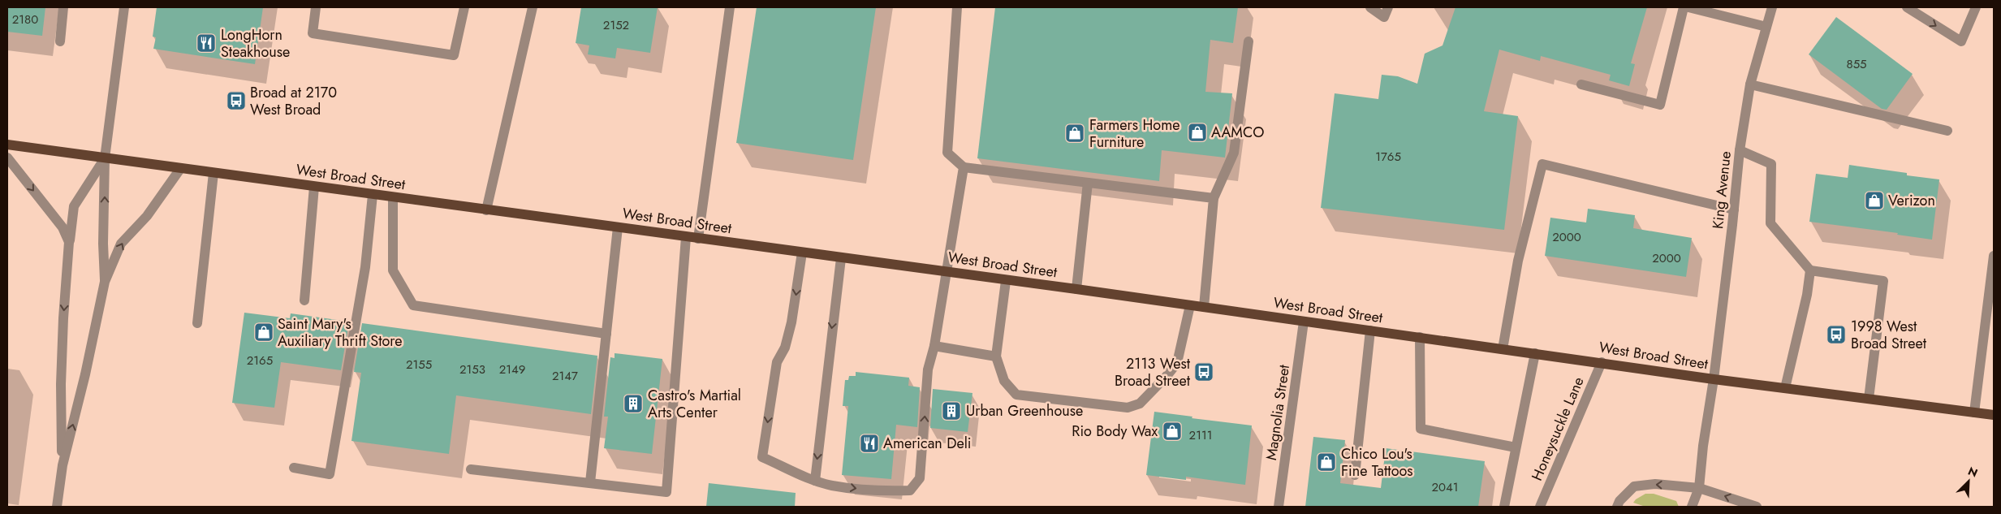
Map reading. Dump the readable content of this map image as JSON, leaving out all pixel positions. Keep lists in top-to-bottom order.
{
  "streets": {
    "main road": ["West Broad Street"],
    "street": ["King Avenue", "Magnolia Street", "Honeysuckle Lane"]
  },
  "crossings": [
    ["West Broad Street", "King Avenue"],
    ["West Broad Street", "Magnolia Street"],
    ["West Broad Street", "Honeysuckle Lane"]
  ],
  "places": {
    "restaurant": ["LongHorn Steakhouse", "American Deli"],
    "bus stop": ["Broad at 2170 West Broad", "1998 West Broad Street", "2113 West Broad Street"],
    "shop": [
      "AAMCO",
      "Farmers Home Furniture",
      "Verizon",
      "Saint Mary's Auxiliary Thrift Store",
      "Rio Body Wax",
      "Chico Lou's Fine Tattoos"
    ],
    "building": ["Castro's Martial Arts Center", "Urban Greenhouse"]
  },
  "house_numbers": [
    "2180",
    "2152",
    "855",
    "1765",
    "2000",
    "2000",
    "2165",
    "2155",
    "2153",
    "2149",
    "2147",
    "2111",
    "2041"
  ],
  "north": "top right"
}
